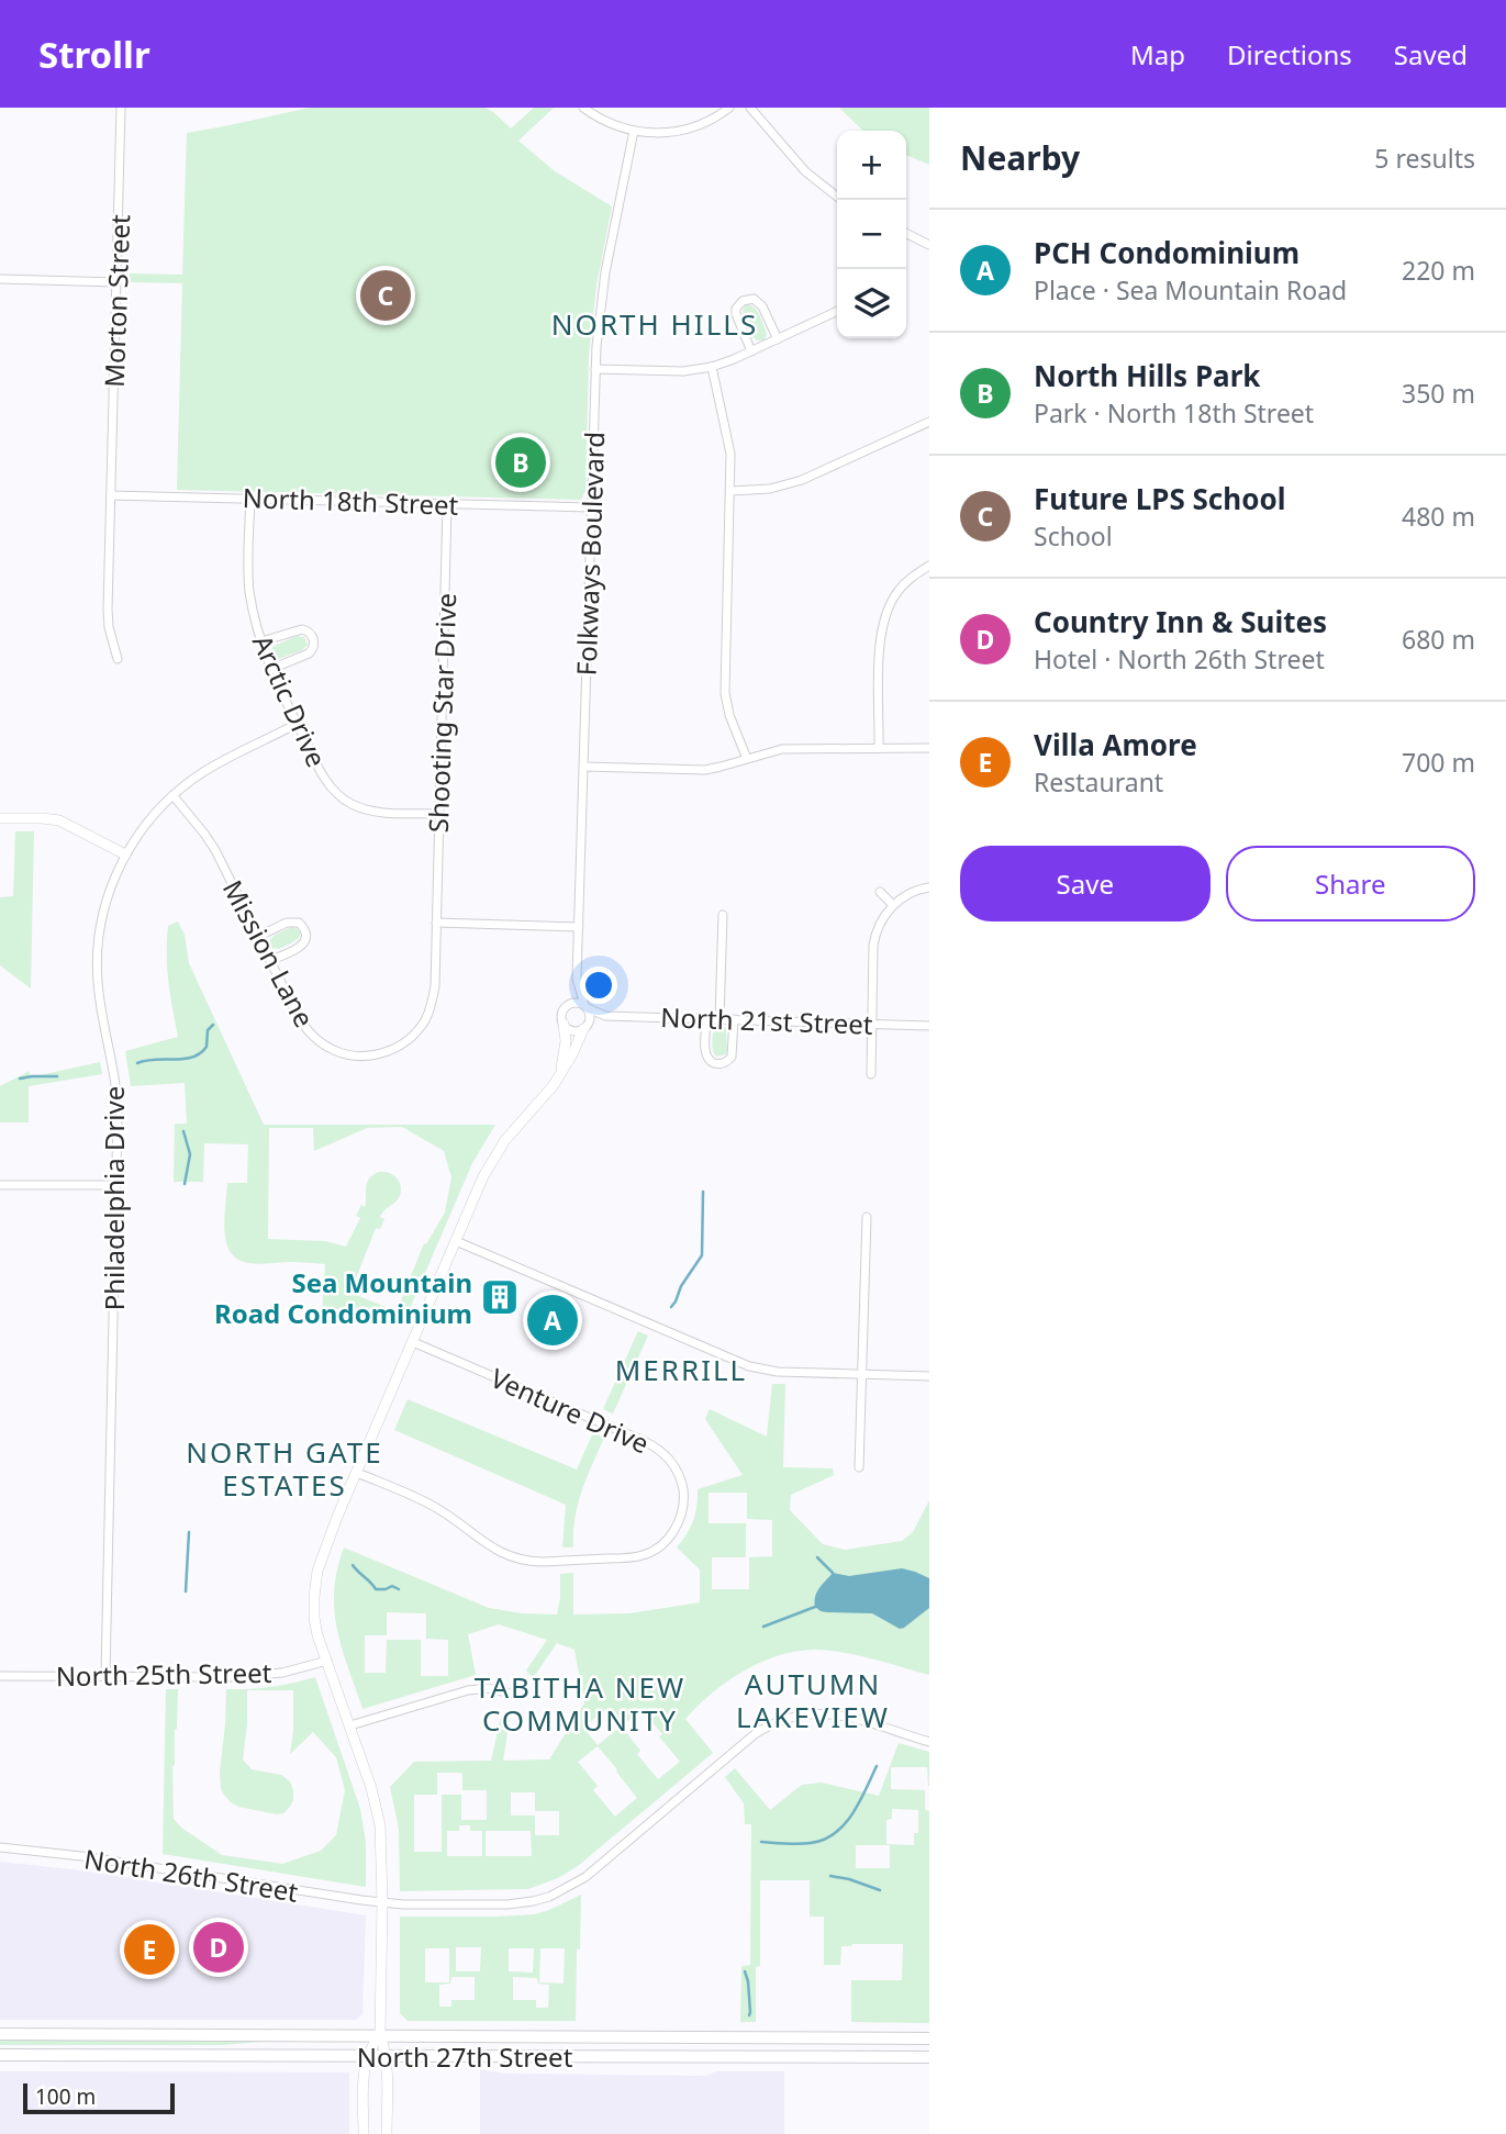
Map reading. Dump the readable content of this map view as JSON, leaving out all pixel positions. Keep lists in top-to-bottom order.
{
  "streets": {
    "main road": ["North 27th Street"],
    "street": [
      "Morton Street",
      "North 18th Street",
      "Folkways Boulevard",
      "Arctic Drive",
      "Shooting Star Drive",
      "Mission Lane",
      "North 21st Street",
      "Philadelphia Drive",
      "Venture Drive",
      "North 25th Street",
      "North 26th Street"
    ]
  },
  "crossings": [
    ["Morton Street", "North 18th Street"],
    ["North 18th Street", "Folkways Boulevard"],
    ["North 18th Street", "Arctic Drive"],
    ["North 18th Street", "Shooting Star Drive"],
    ["Folkways Boulevard", "North 21st Street"],
    ["Arctic Drive", "Shooting Star Drive"],
    ["Arctic Drive", "Philadelphia Drive"],
    ["Shooting Star Drive", "Mission Lane"],
    ["Mission Lane", "Philadelphia Drive"],
    ["Philadelphia Drive", "North 25th Street"]
  ],
  "districts": [
    "NORTH HILLS",
    "MERRILL",
    "NORTH GATE ESTATES",
    "AUTUMN LAKEVIEW",
    "TABITHA NEW COMMUNITY"
  ],
  "places": {
    "building": ["Sea Mountain Road Condominium"]
  },
  "scale_bar": "100 m",
  "page": {
    "header": "Strollr",
    "nav": ["Map", "Directions", "Saved"],
    "heading": ["Nearby", "5 results"],
    "map_buttons": ["+", "−"],
    "list": [
      {
        "mark": "A",
        "name": "PCH Condominium",
        "note": "Place · Sea Mountain Road",
        "value": "220 m"
      },
      {
        "mark": "B",
        "name": "North Hills Park",
        "note": "Park · North 18th Street",
        "value": "350 m"
      },
      {
        "mark": "C",
        "name": "Future LPS School",
        "note": "School",
        "value": "480 m"
      },
      {
        "mark": "D",
        "name": "Country Inn & Suites",
        "note": "Hotel · North 26th Street",
        "value": "680 m"
      },
      {
        "mark": "E",
        "name": "Villa Amore",
        "note": "Restaurant",
        "value": "700 m"
      }
    ],
    "pins": [
      "C",
      "B",
      "A",
      "D",
      "E"
    ],
    "buttons": ["Save", "Share"],
    "scale": "100 m"
  }
}
